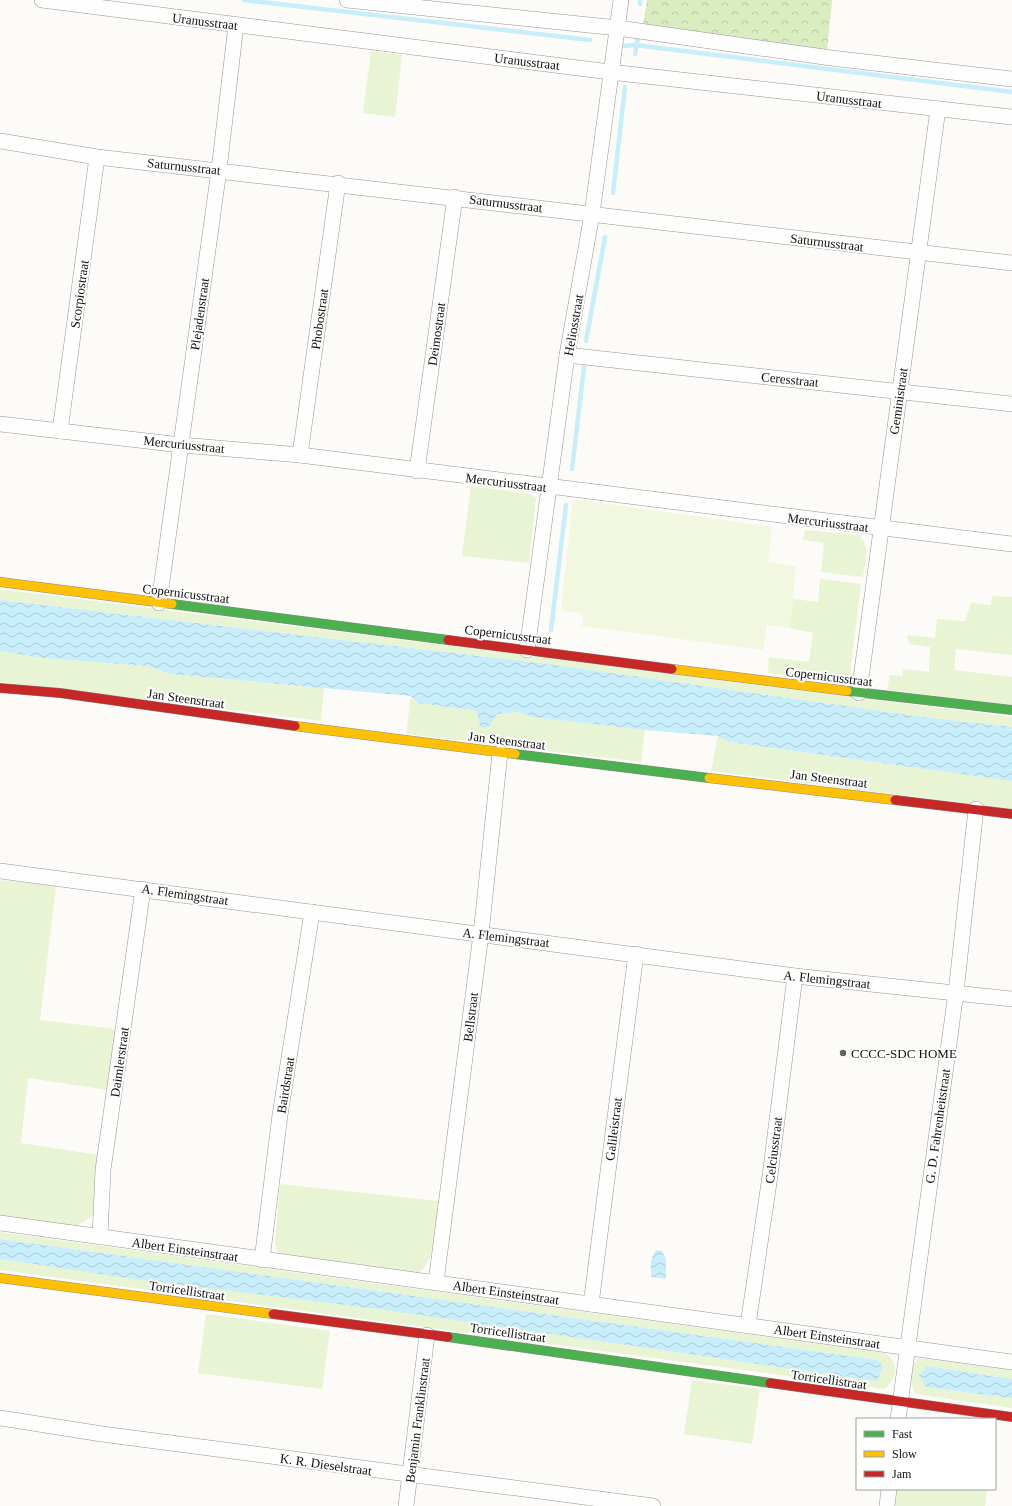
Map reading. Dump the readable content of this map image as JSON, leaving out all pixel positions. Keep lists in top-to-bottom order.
{
  "streets": {
    "street": [
      "Uranusstraat",
      "Saturnusstraat",
      "Scorpiostraat",
      "Plejadenstraat",
      "Phobostraat",
      "Heliosstraat",
      "Deimostraat",
      "Ceresstraat",
      "Geministraat",
      "Mercuriusstraat",
      "Copernicusstraat",
      "Jan Steenstraat",
      "A. Flemingstraat",
      "Bellstraat",
      "Daimlerstraat",
      "Bairdstraat",
      "G. D. Fahrenheitstraat",
      "Galileistraat",
      "Celciusstraat",
      "Albert Einsteinstraat",
      "Torricellistraat",
      "Benjamin Franklinstraat",
      "K. R. Dieselstraat"
    ]
  },
  "crossings": [
    ["Uranusstraat", "Plejadenstraat"],
    ["Uranusstraat", "Heliosstraat"],
    ["Uranusstraat", "Geministraat"],
    ["Saturnusstraat", "Scorpiostraat"],
    ["Saturnusstraat", "Plejadenstraat"],
    ["Saturnusstraat", "Phobostraat"],
    ["Saturnusstraat", "Heliosstraat"],
    ["Saturnusstraat", "Deimostraat"],
    ["Saturnusstraat", "Geministraat"],
    ["Scorpiostraat", "Mercuriusstraat"],
    ["Plejadenstraat", "Mercuriusstraat"],
    ["Plejadenstraat", "Copernicusstraat"],
    ["Phobostraat", "Mercuriusstraat"],
    ["Heliosstraat", "Ceresstraat"],
    ["Heliosstraat", "Mercuriusstraat"],
    ["Heliosstraat", "Copernicusstraat"],
    ["Deimostraat", "Mercuriusstraat"],
    ["Ceresstraat", "Geministraat"],
    ["Geministraat", "Mercuriusstraat"],
    ["Geministraat", "Copernicusstraat"],
    ["Jan Steenstraat", "Bellstraat"],
    ["Jan Steenstraat", "G. D. Fahrenheitstraat"],
    ["A. Flemingstraat", "Bellstraat"],
    ["A. Flemingstraat", "Daimlerstraat"],
    ["A. Flemingstraat", "Bairdstraat"],
    ["A. Flemingstraat", "G. D. Fahrenheitstraat"],
    ["A. Flemingstraat", "Galileistraat"],
    ["A. Flemingstraat", "Celciusstraat"],
    ["Bellstraat", "Albert Einsteinstraat"],
    ["Daimlerstraat", "Albert Einsteinstraat"],
    ["Bairdstraat", "Albert Einsteinstraat"],
    ["G. D. Fahrenheitstraat", "Albert Einsteinstraat"],
    ["G. D. Fahrenheitstraat", "Torricellistraat"],
    ["Galileistraat", "Albert Einsteinstraat"],
    ["Celciusstraat", "Albert Einsteinstraat"],
    ["Torricellistraat", "Benjamin Franklinstraat"],
    ["Benjamin Franklinstraat", "K. R. Dieselstraat"]
  ],
  "places": ["CCCC-SDC HOME"],
  "legend": ["Fast", "Slow", "Jam"]
}
